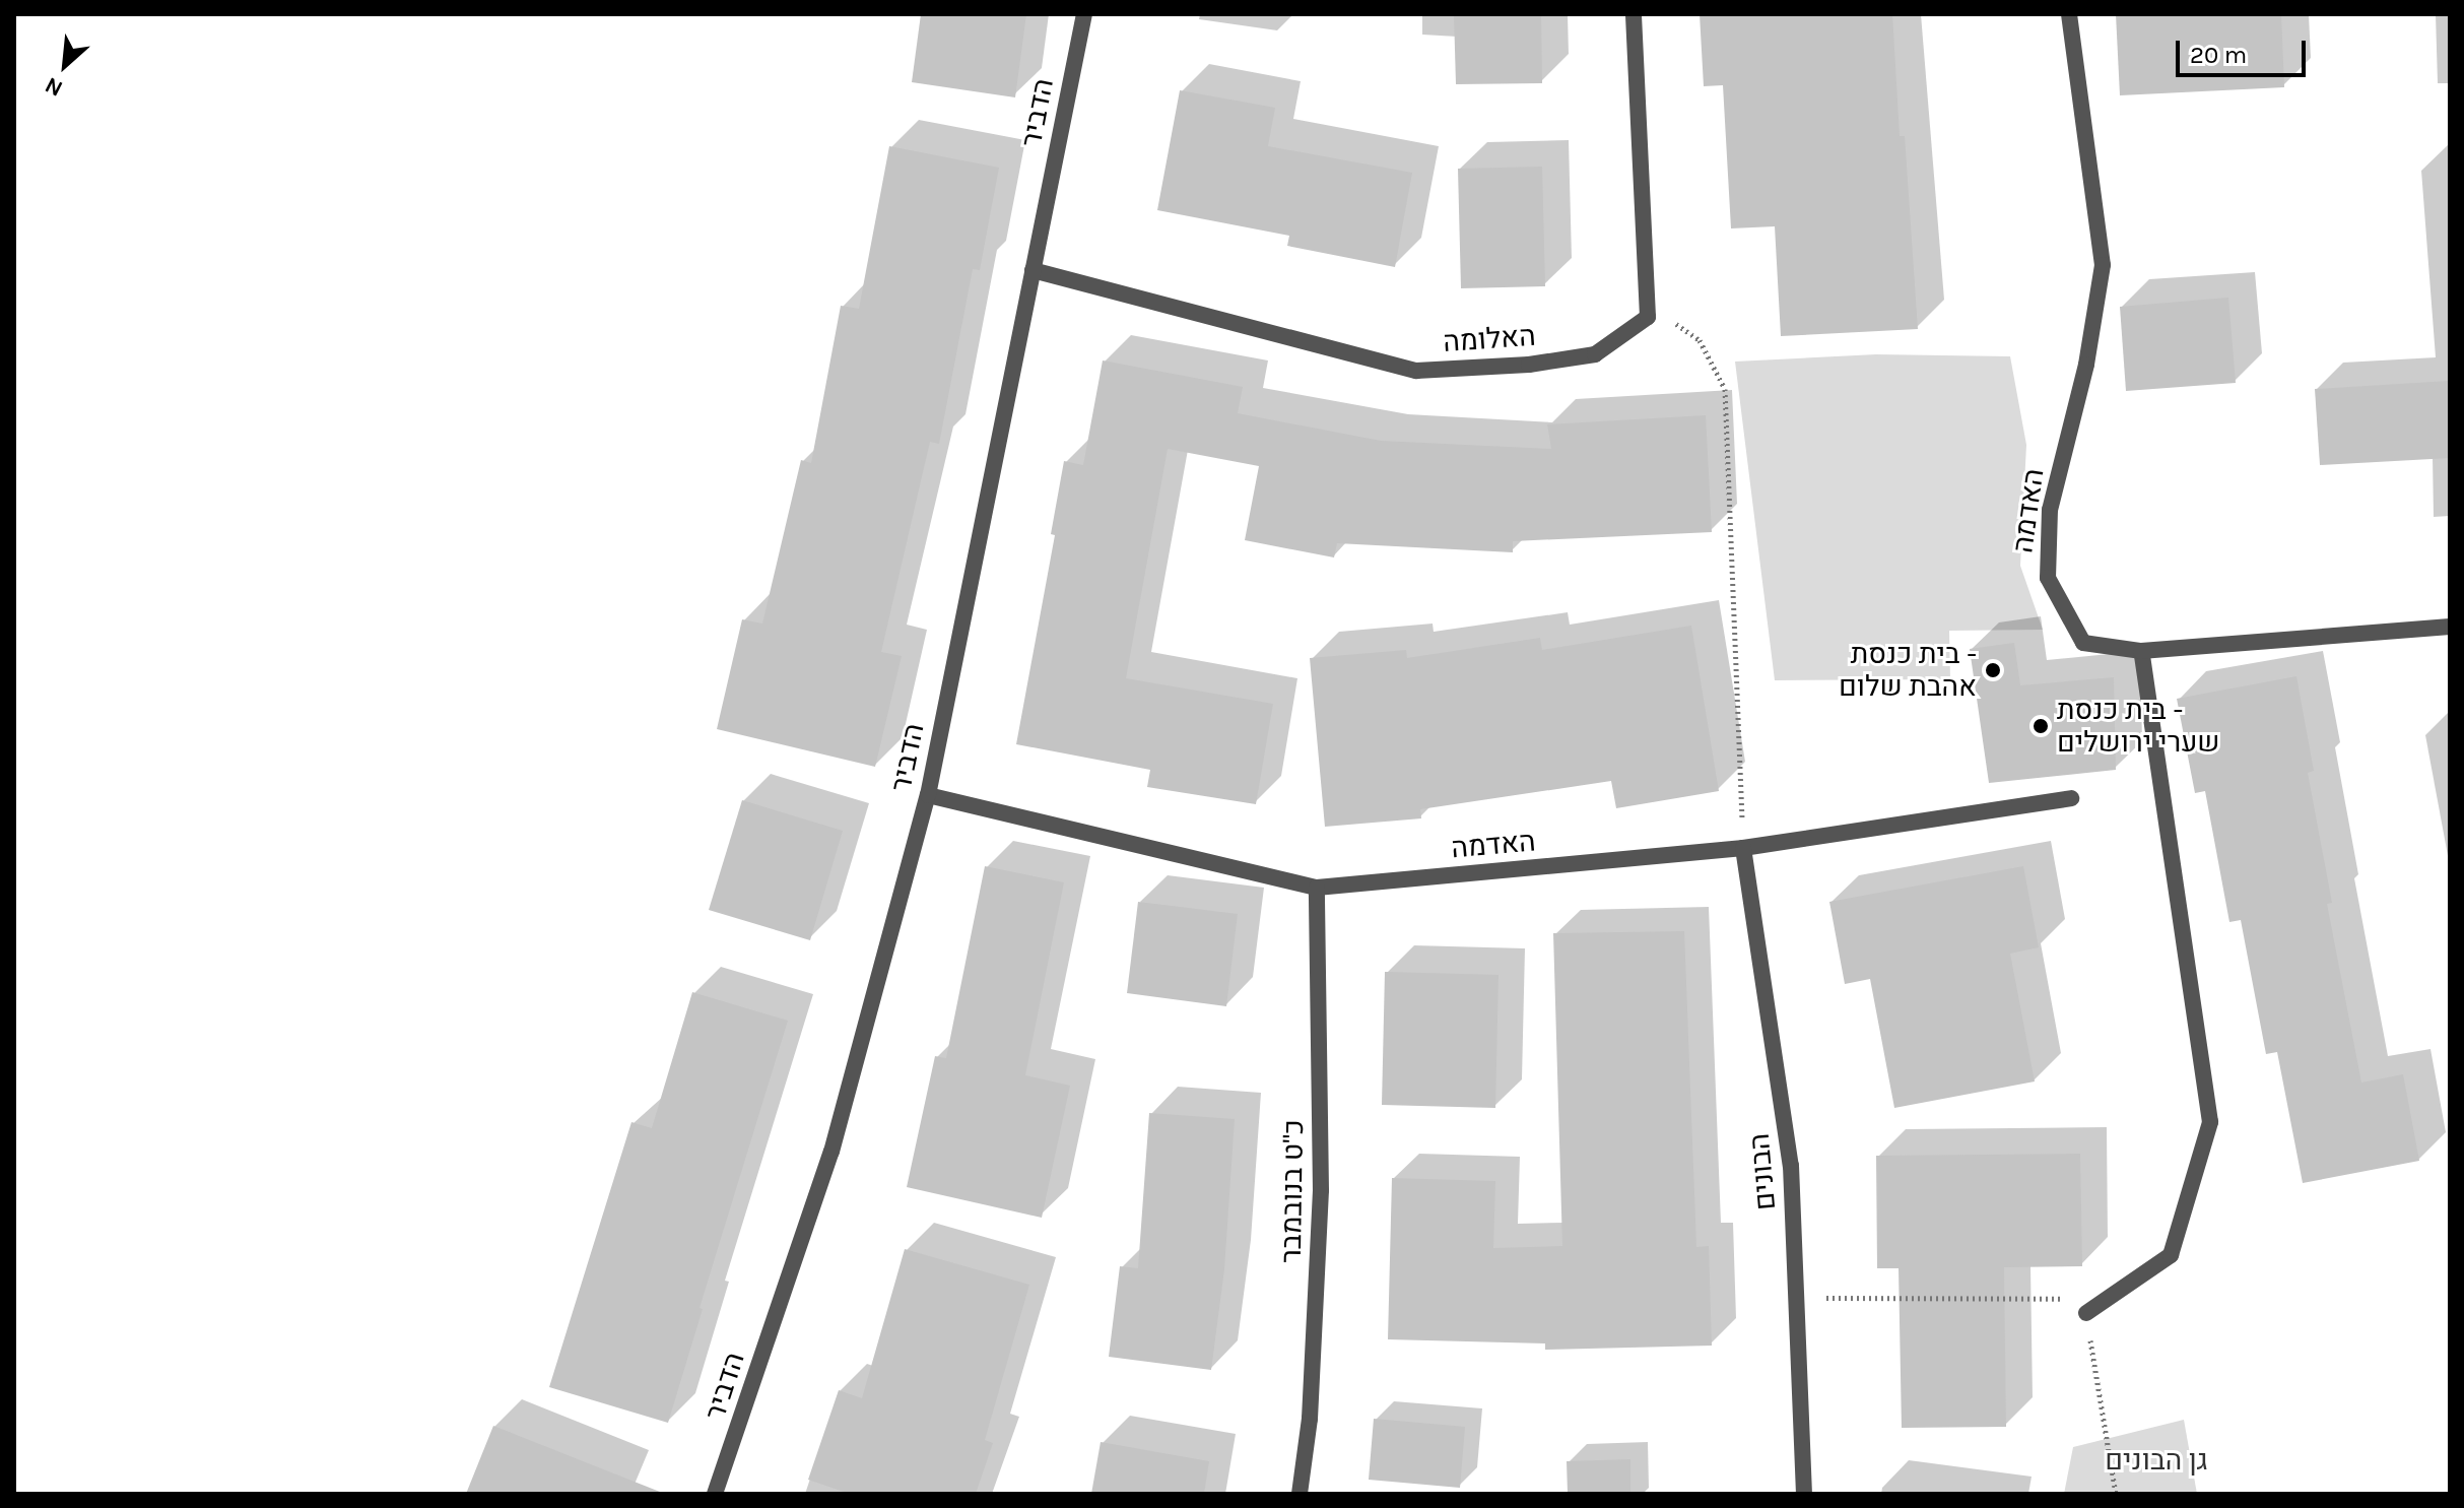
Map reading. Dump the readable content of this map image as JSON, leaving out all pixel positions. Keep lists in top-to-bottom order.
{
  "streets": {
    "street": [
      "הדביר",
      "האלומה",
      "האדמה",
      "הבונים",
      "כ\"ט בנובמבר"
    ]
  },
  "crossings": [
    ["הדביר", "האלומה"],
    ["הדביר", "האדמה"],
    ["האדמה", "הבונים"],
    ["האדמה", "כ\"ט בנובמבר"]
  ],
  "parks": ["גן הבונים"],
  "places": ["בית כנסת - אהבת שלום", "בית כנסת - שערי ירושלים"],
  "scale_bar": "20 m",
  "north": "bottom left"
}
